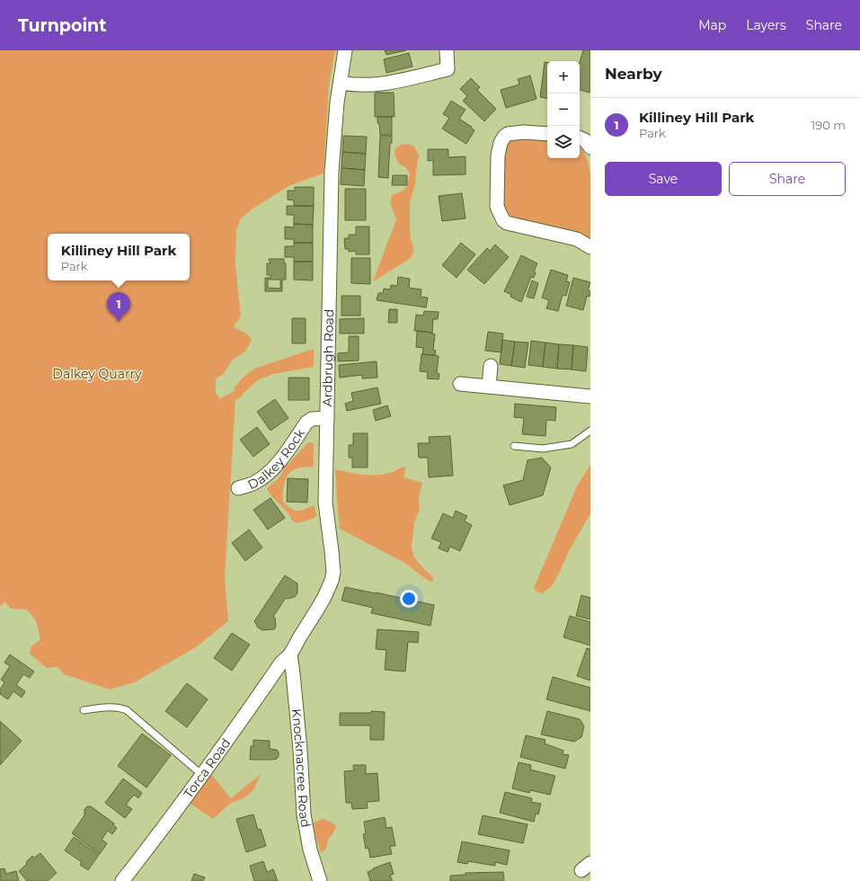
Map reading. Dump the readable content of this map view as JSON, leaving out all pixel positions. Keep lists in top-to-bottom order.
{
  "streets": {
    "street": [
      "Ardbrugh Road",
      "Dalkey Rock",
      "Torca Road",
      "Knocknacree Road"
    ]
  },
  "crossings": [
    ["Ardbrugh Road", "Dalkey Rock"],
    ["Ardbrugh Road", "Torca Road"],
    ["Ardbrugh Road", "Knocknacree Road"],
    ["Torca Road", "Knocknacree Road"]
  ],
  "parks": ["Dalkey Quarry"],
  "page": {
    "header": "Turnpoint",
    "nav": ["Map", "Layers", "Share"],
    "heading": "Nearby",
    "map_buttons": ["+", "−"],
    "list": [
      {
        "mark": "1",
        "name": "Killiney Hill Park",
        "note": "Park",
        "value": "190 m"
      }
    ],
    "buttons": ["Save", "Share"],
    "popup": ["Killiney Hill Park", "Park"],
    "pins": "1"
  }
}
